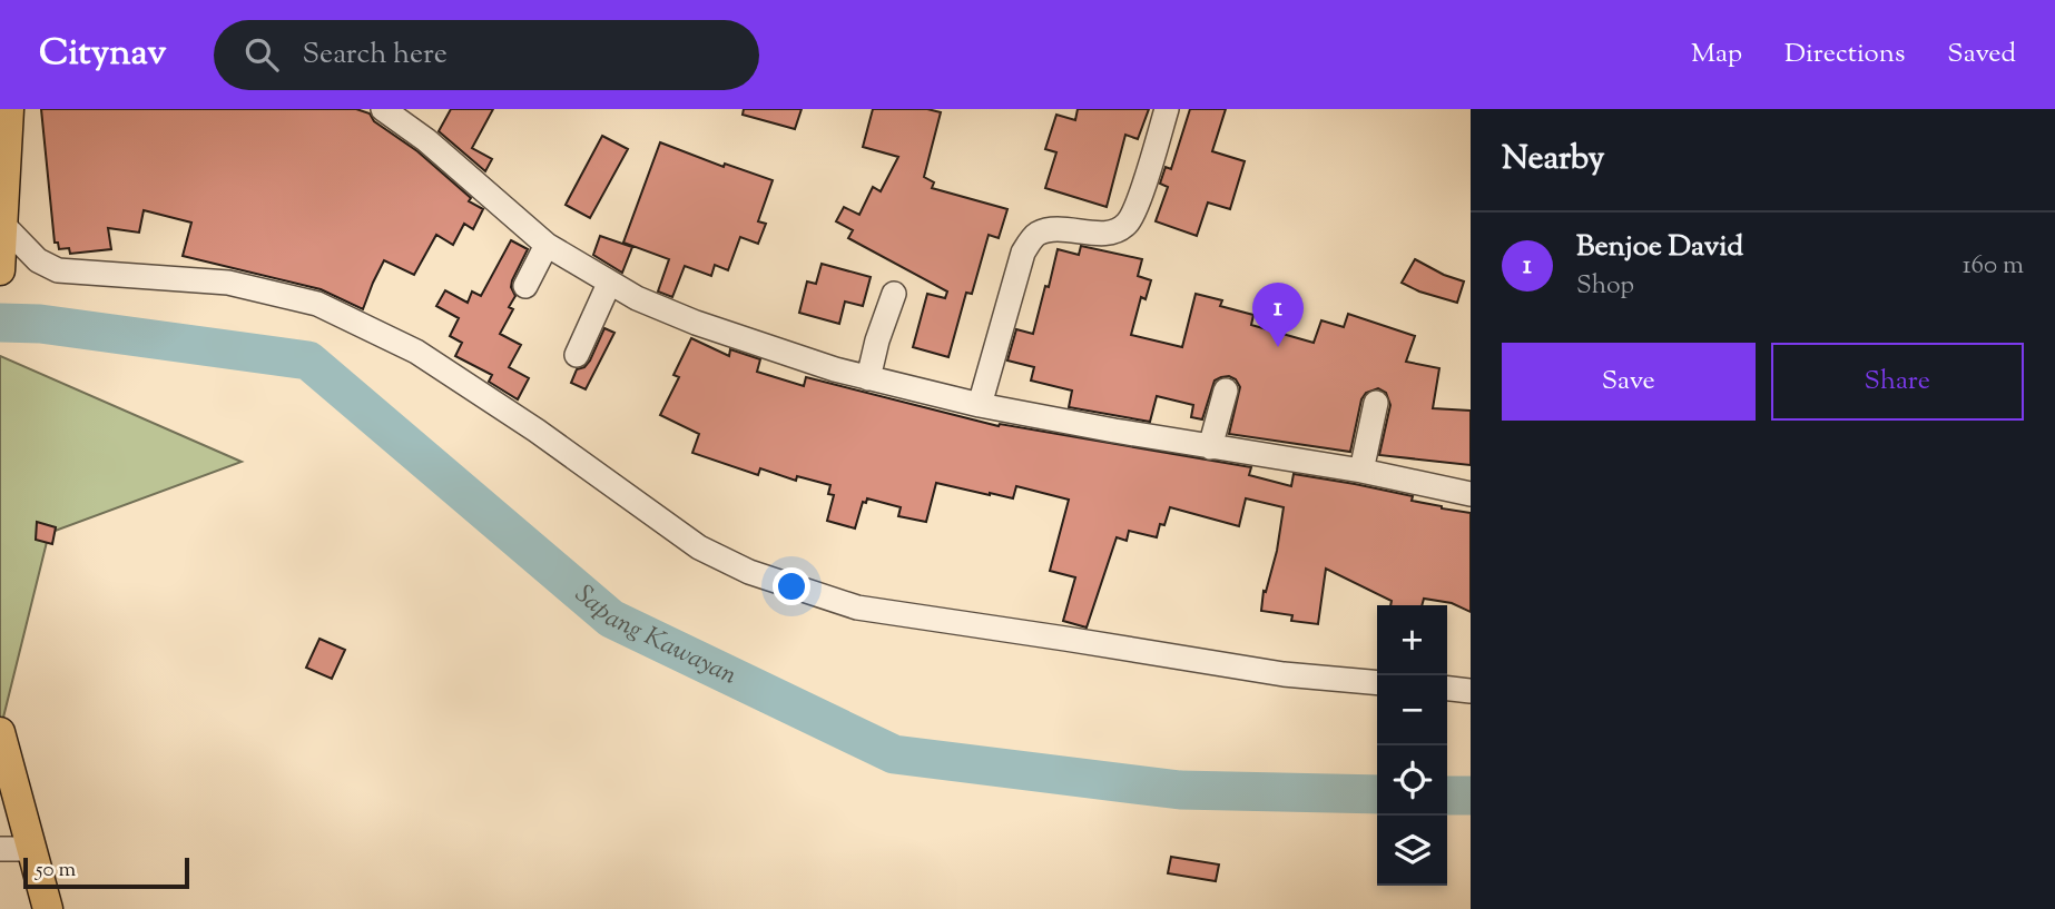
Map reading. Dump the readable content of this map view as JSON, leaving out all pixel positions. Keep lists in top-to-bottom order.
{
  "water": ["Sapang Kawayan"],
  "scale_bar": "50 m",
  "page": {
    "header": "Citynav",
    "search": "Search here",
    "nav": ["Map", "Directions", "Saved"],
    "heading": "Nearby",
    "list": [
      {
        "mark": "1",
        "name": "Benjoe David",
        "note": "Shop",
        "value": "160 m"
      }
    ],
    "pins": "1",
    "buttons": ["Save", "Share"],
    "map_buttons": ["+", "−"],
    "scale": "50 m"
  }
}
